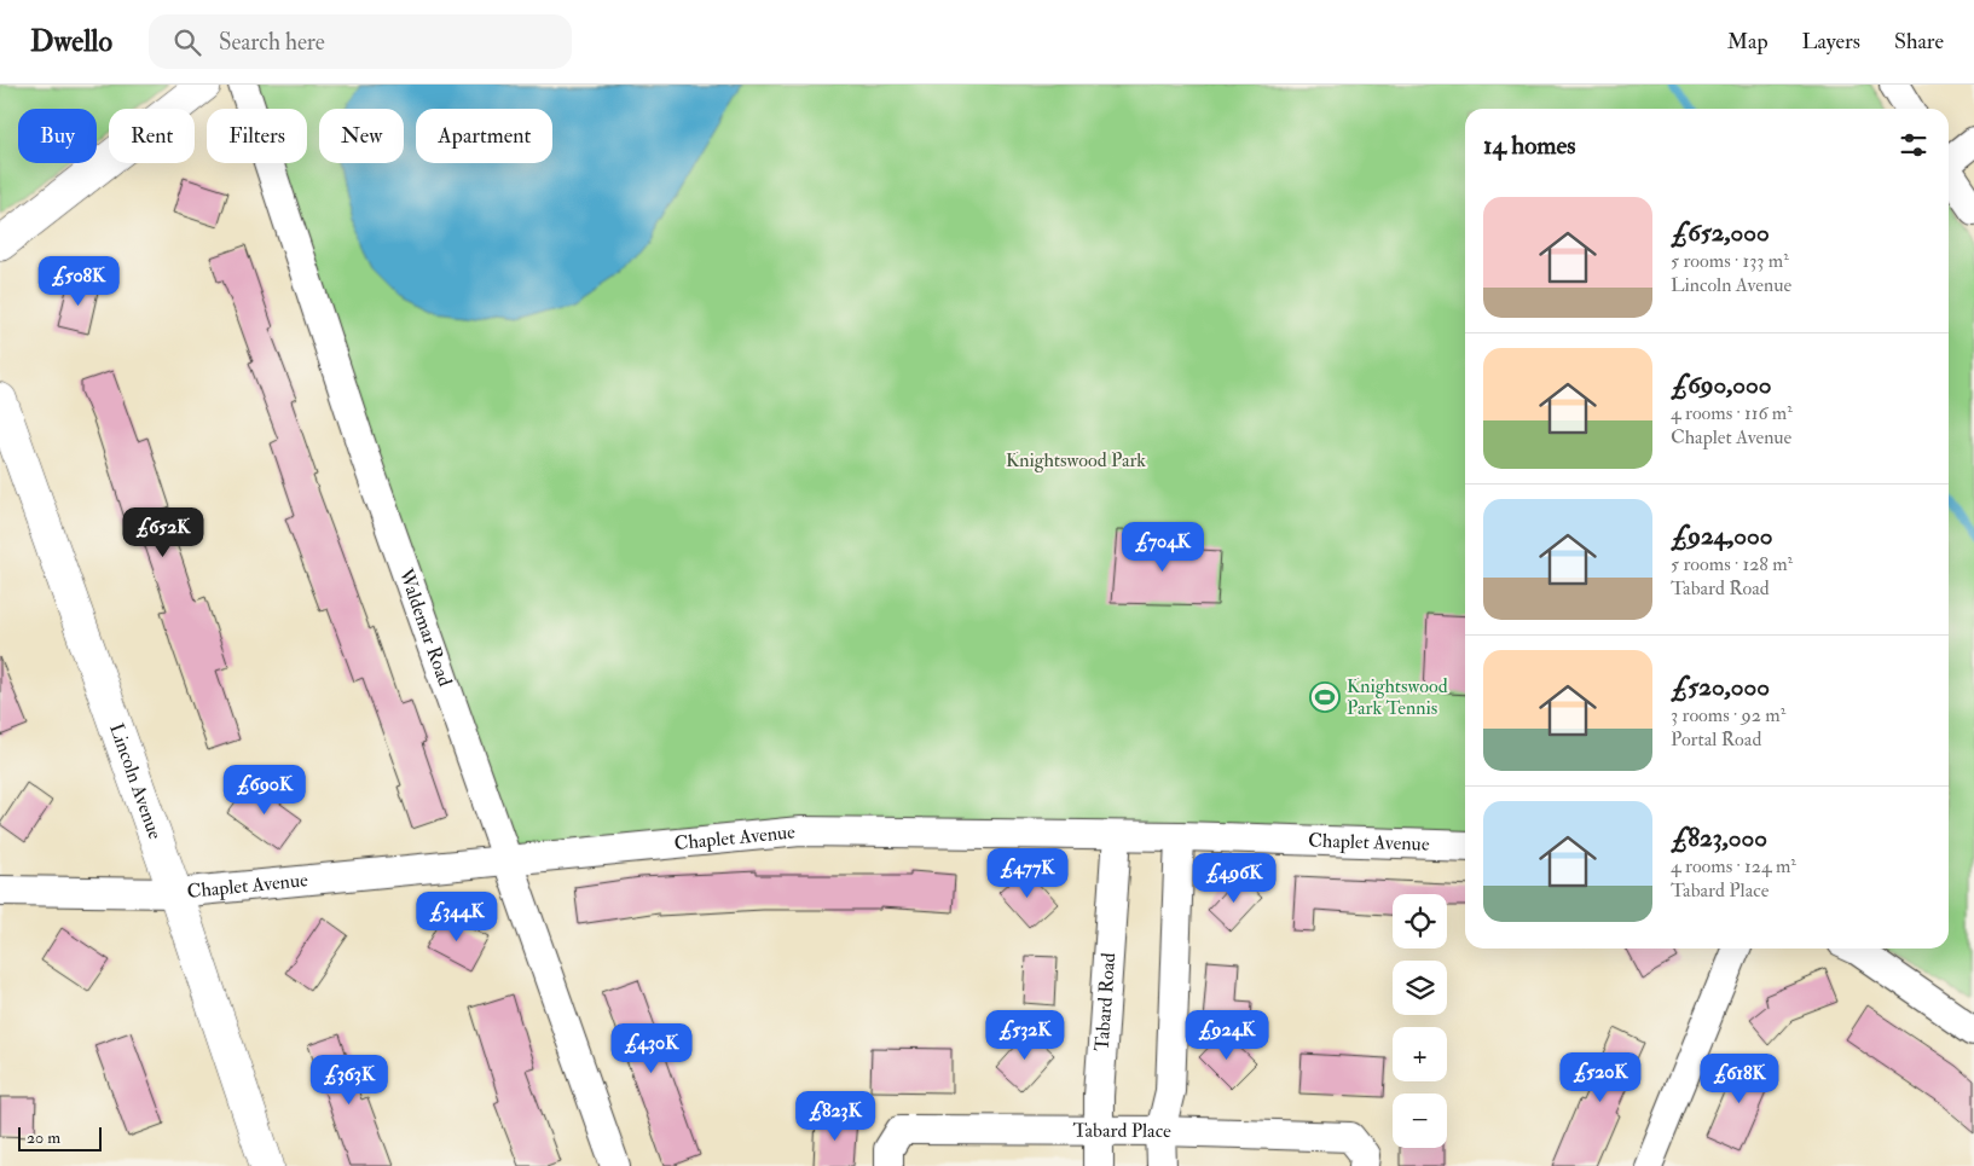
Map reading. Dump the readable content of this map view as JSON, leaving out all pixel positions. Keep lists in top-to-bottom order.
{
  "streets": {
    "street": [
      "Waldemar Road",
      "Lincoln Avenue",
      "Chaplet Avenue",
      "Tabard Road",
      "Tabard Place"
    ]
  },
  "crossings": [
    ["Waldemar Road", "Chaplet Avenue"],
    ["Lincoln Avenue", "Chaplet Avenue"],
    ["Chaplet Avenue", "Tabard Road"],
    ["Tabard Road", "Tabard Place"]
  ],
  "parks": ["Knightswood Park"],
  "places": {
    "sports": ["Knightswood Park Tennis"]
  },
  "scale_bar": "20 m",
  "page": {
    "header": "Dwello",
    "search": "Search here",
    "nav": ["Map", "Layers", "Share"],
    "chip": [
      "Buy",
      "Rent",
      "Filters",
      "New",
      "Apartment"
    ],
    "heading": "14 homes",
    "list": [
      {
        "name": "£652,000",
        "note": "5 rooms · 133 m² · Lincoln Avenue"
      },
      {
        "name": "£690,000",
        "note": "4 rooms · 116 m² · Chaplet Avenue"
      },
      {
        "name": "£924,000",
        "note": "5 rooms · 128 m² · Tabard Road"
      },
      {
        "name": "£520,000",
        "note": "3 rooms · 92 m² · Portal Road"
      },
      {
        "name": "£823,000",
        "note": "4 rooms · 124 m² · Tabard Place"
      }
    ],
    "price": [
      "£508K",
      "£652K",
      "£704K",
      "£690K",
      "£477K",
      "£496K",
      "£344K",
      "£532K",
      "£924K",
      "£430K",
      "£520K",
      "£618K",
      "£363K",
      "£823K"
    ],
    "map_buttons": ["+", "−"],
    "scale": "20 m"
  }
}
